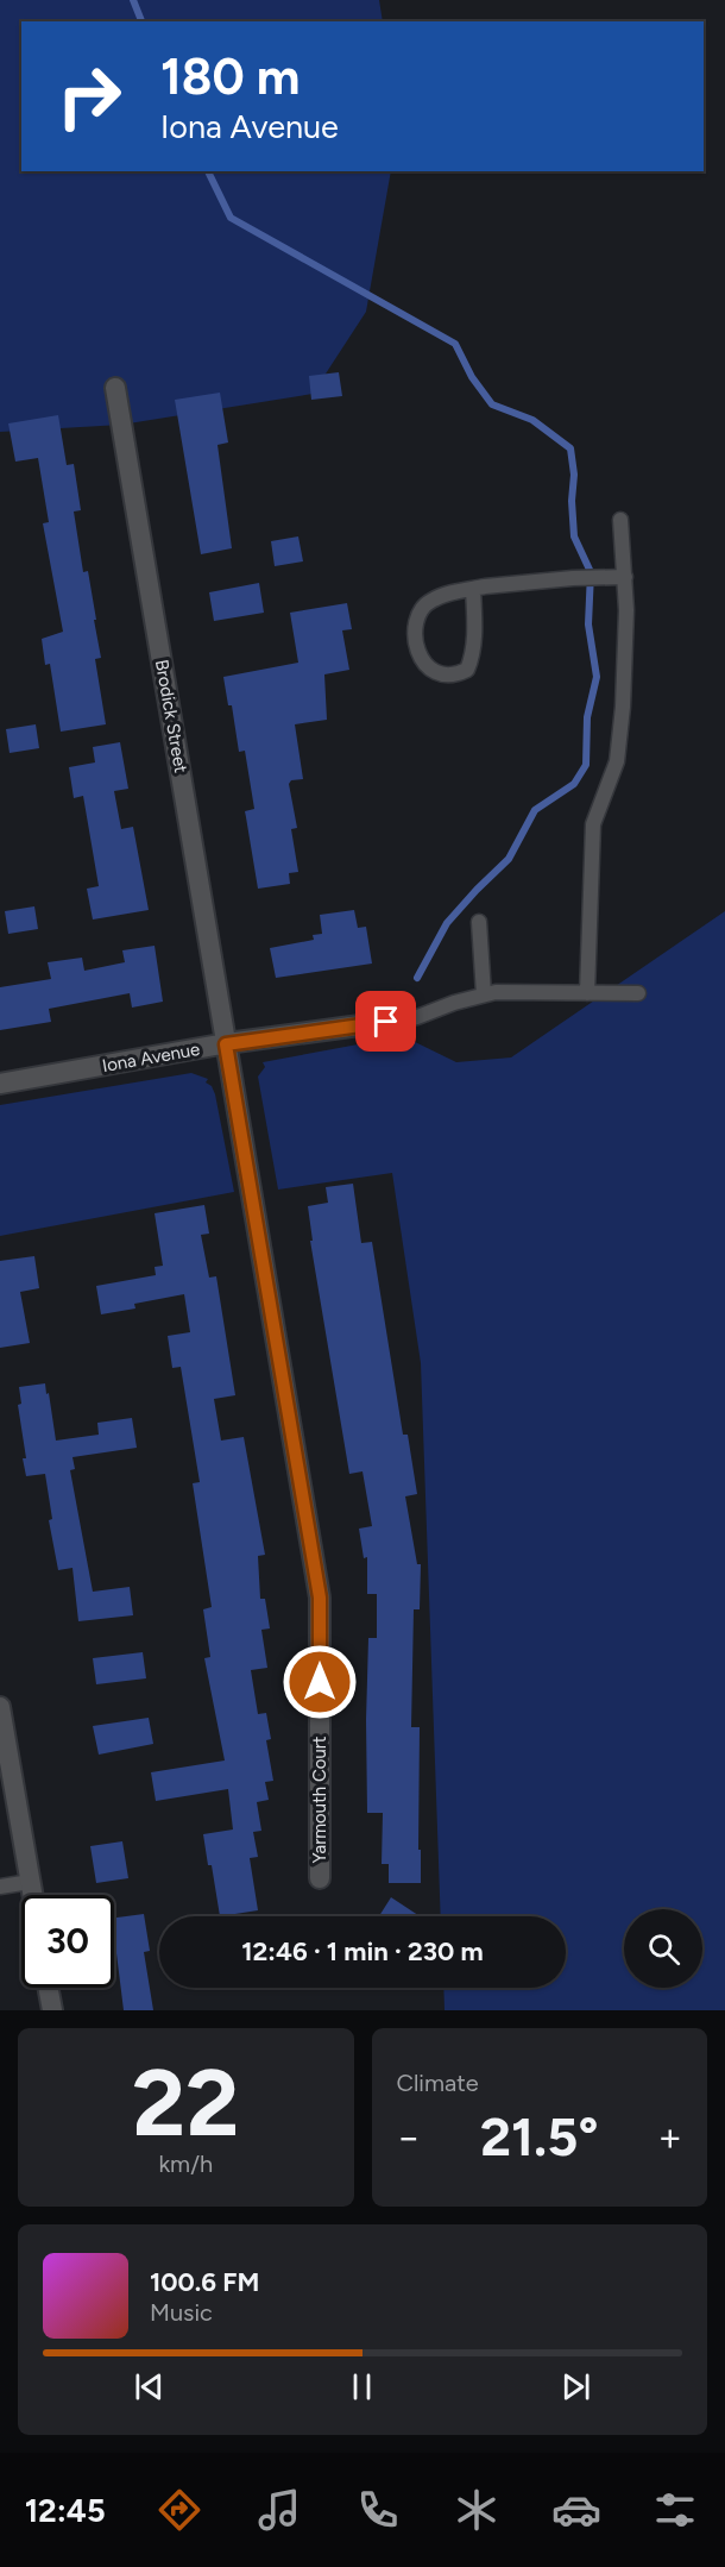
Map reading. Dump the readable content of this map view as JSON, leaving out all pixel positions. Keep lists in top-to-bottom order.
{
  "streets": {
    "street": ["Brodick Street", "Iona Avenue", "Yarmouth Court"]
  },
  "crossings": [
    ["Brodick Street", "Iona Avenue"],
    ["Brodick Street", "Yarmouth Court"],
    ["Iona Avenue", "Yarmouth Court"]
  ],
  "page": {
    "turn": ["180 m", "Iona Avenue"],
    "limit": "30",
    "trip": "12:46 · 1 min · 230 m",
    "tile": [
      ["22", "km/h"],
      "Climate"
    ],
    "heat": ["−", "21.5°", "+"],
    "song": ["100.6 FM", "Music"],
    "tabs": "12:45"
  }
}
